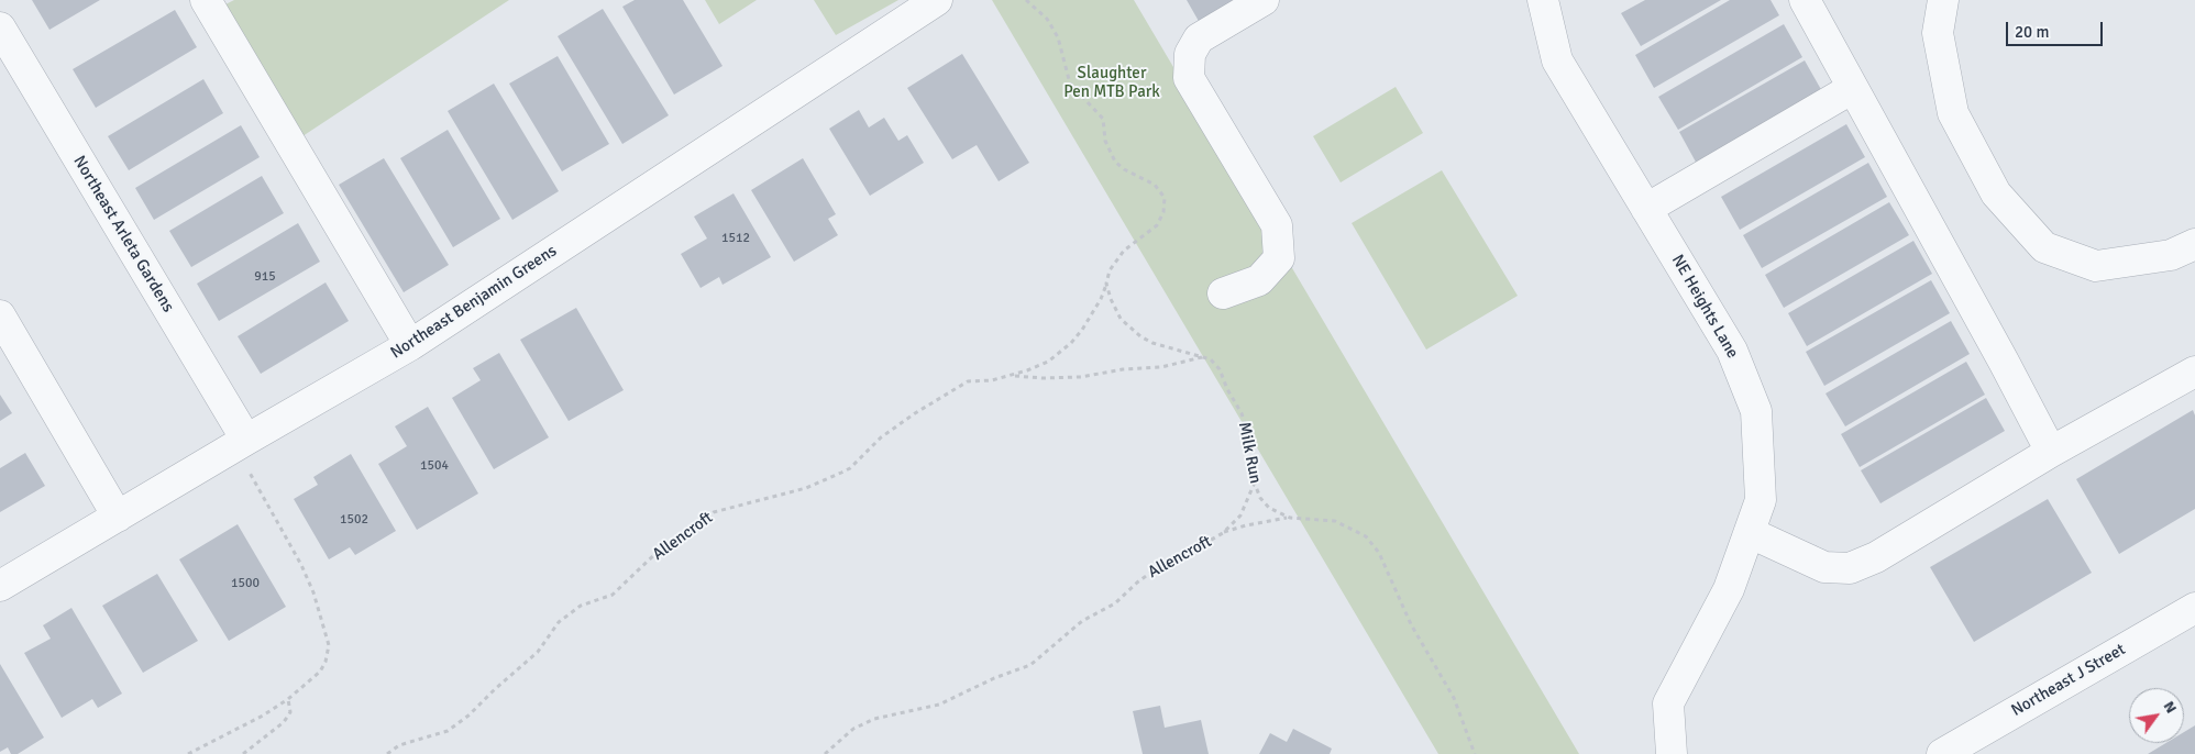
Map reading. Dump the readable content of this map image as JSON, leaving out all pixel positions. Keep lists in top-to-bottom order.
{
  "streets": {
    "street": [
      "Northeast Arleta Gardens",
      "Northeast Benjamin Greens",
      "NE Heights Lane",
      "Northeast J Street"
    ],
    "path": ["Milk Run", "Allencroft"]
  },
  "crossings": [
    ["Northeast Arleta Gardens", "Northeast Benjamin Greens"],
    ["Milk Run", "Allencroft"]
  ],
  "parks": ["Slaughter Pen MTB Park"],
  "house_numbers": [
    "1512",
    "915",
    "1504",
    "1502",
    "1500"
  ],
  "scale_bar": "20 m",
  "north": "top right"
}
